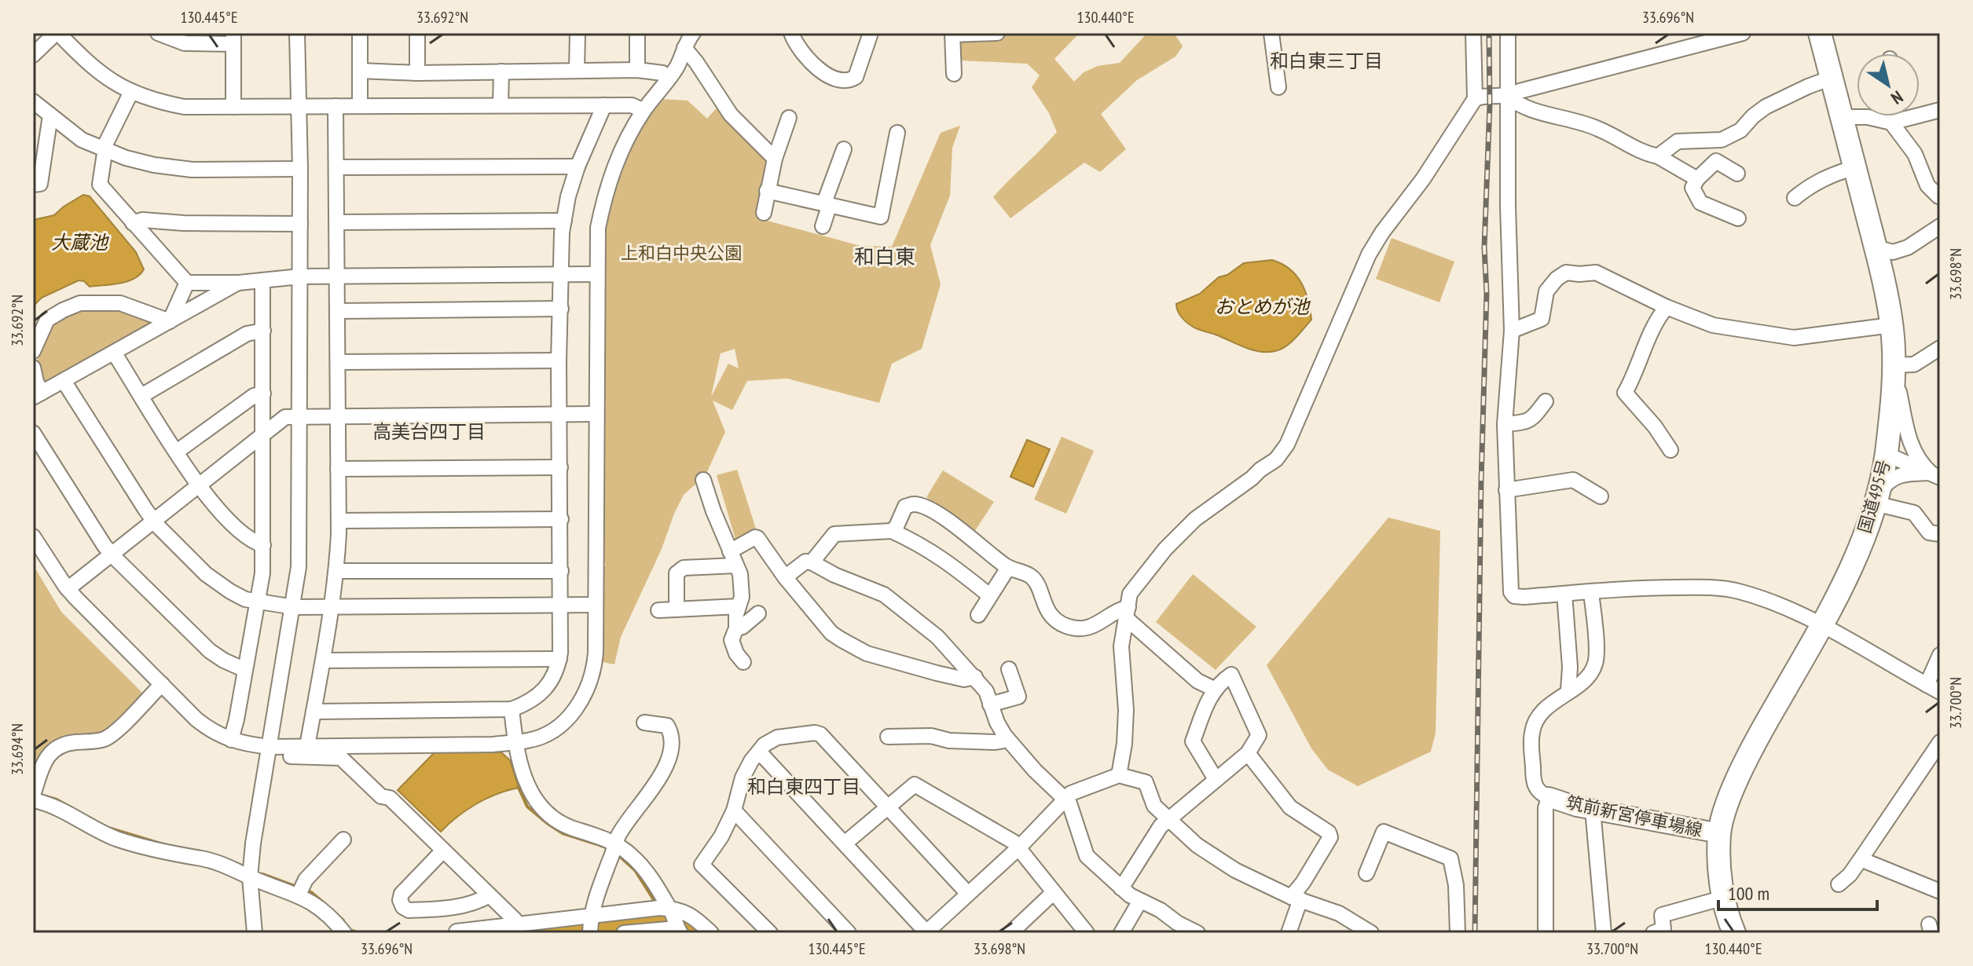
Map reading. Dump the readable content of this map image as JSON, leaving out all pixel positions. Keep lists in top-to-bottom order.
{
  "streets": {
    "highway": ["国道495号"],
    "main road": ["筑前新宮停車場線"]
  },
  "crossings": [
    ["国道495号", "筑前新宮停車場線"]
  ],
  "districts": [
    "和白東三丁目",
    "和白東",
    "高美台四丁目",
    "和白東四丁目"
  ],
  "water": ["大蔵池", "おとめが池"],
  "parks": ["上和白中央公園"],
  "scale_bar": "100 m",
  "north": "bottom right",
  "coordinates": [
    "130.445°E",
    "33.692°N",
    "130.440°E",
    "33.696°N",
    "33.698°N",
    "33.700°N",
    "33.694°N"
  ]
}
